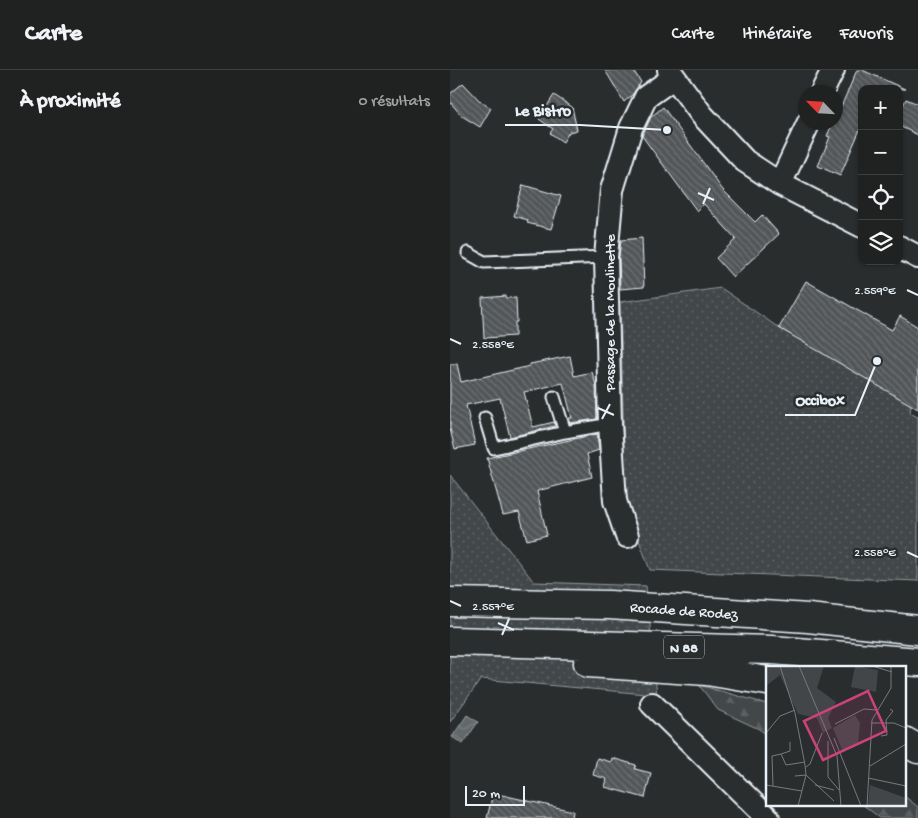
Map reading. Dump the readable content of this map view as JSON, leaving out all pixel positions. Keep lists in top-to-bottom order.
{
  "streets": {
    "highway": ["Rocade de Rodez", "N 88"],
    "street": ["Passage de la Moulinette"]
  },
  "places": ["Le Bistro", "Occibox"],
  "scale_bar": "20 m",
  "north": "top left",
  "page": {
    "header": "Carte",
    "nav": ["Carte", "Itinéraire", "Favoris"],
    "heading": ["À proximité", "0 résultats"],
    "map_buttons": ["+", "−"],
    "scale": "20 m"
  },
  "coordinates": ["2.559°E", "2.558°E", "2.557°E"]
}
